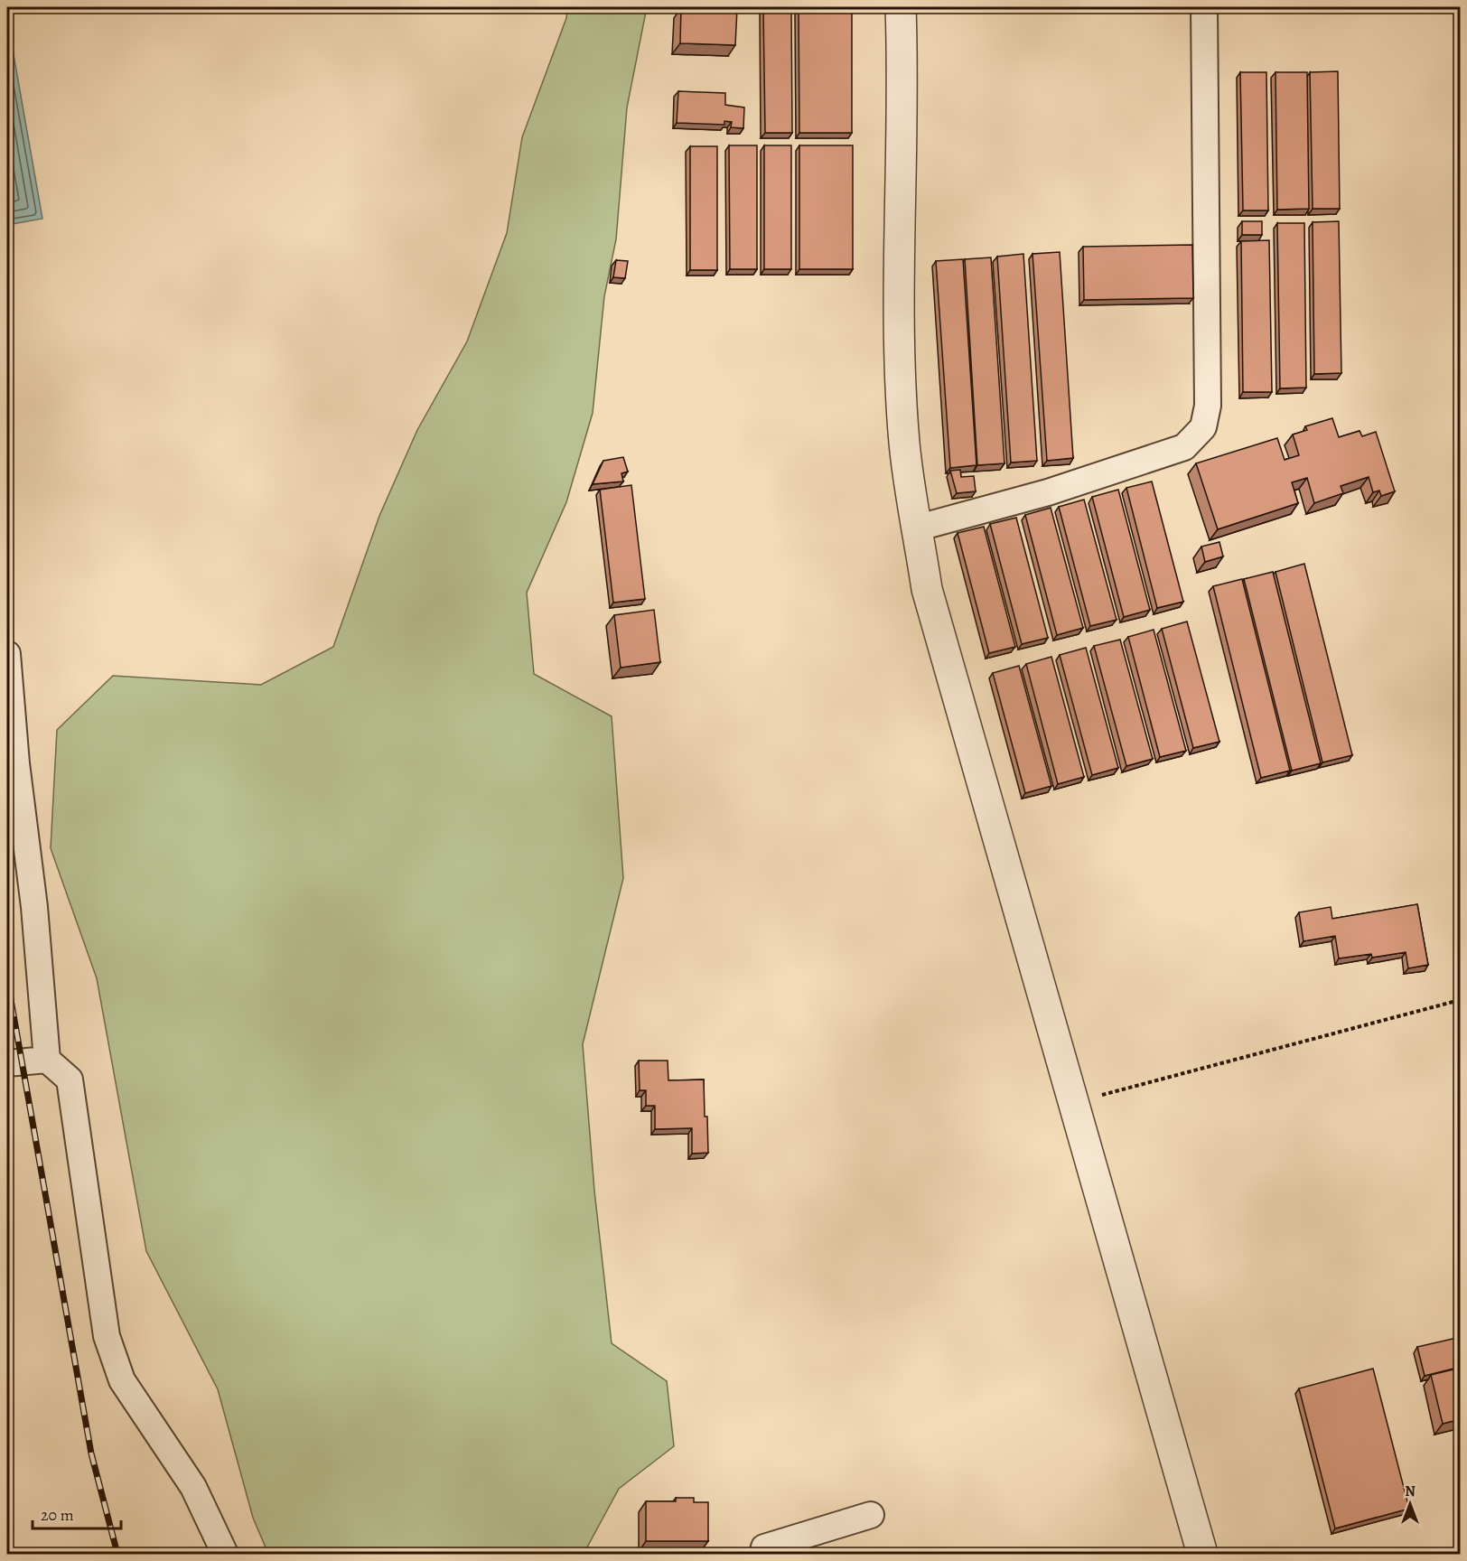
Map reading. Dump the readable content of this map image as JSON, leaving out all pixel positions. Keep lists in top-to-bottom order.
{
  "scale_bar": "20 m",
  "north": "top"
}
